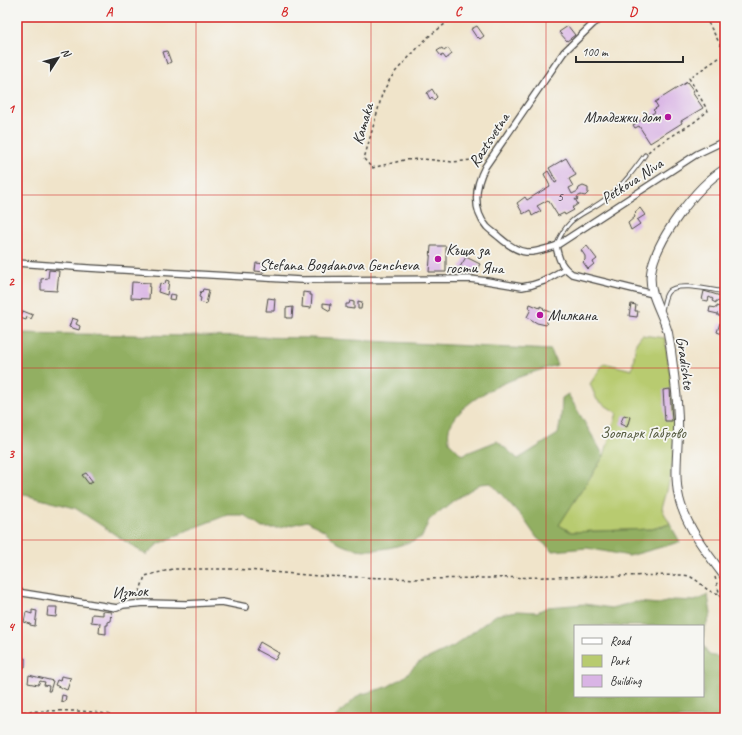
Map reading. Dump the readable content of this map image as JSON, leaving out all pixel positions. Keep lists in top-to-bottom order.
{
  "streets": {
    "street": [
      "Raztsvetna",
      "Petkova Niva",
      "Stefana Bogdanova Gencheva",
      "Gradishte",
      "Изток"
    ],
    "path": ["Kamaka"]
  },
  "crossings": [
    ["Kamaka", "Raztsvetna"],
    ["Raztsvetna", "Petkova Niva"]
  ],
  "parks": ["Зоопарк Габрово"],
  "places": ["Младежки дом", "Къща за гости Яна", "Милкана"],
  "house_numbers": ["5"],
  "legend": ["Road", "Park", "Building"],
  "scale_bar": "100 m",
  "north": "top right",
  "grid": {
    "columns": [
      "A",
      "B",
      "C",
      "D"
    ],
    "rows": [
      "1",
      "2",
      "3",
      "4"
    ]
  }
}
